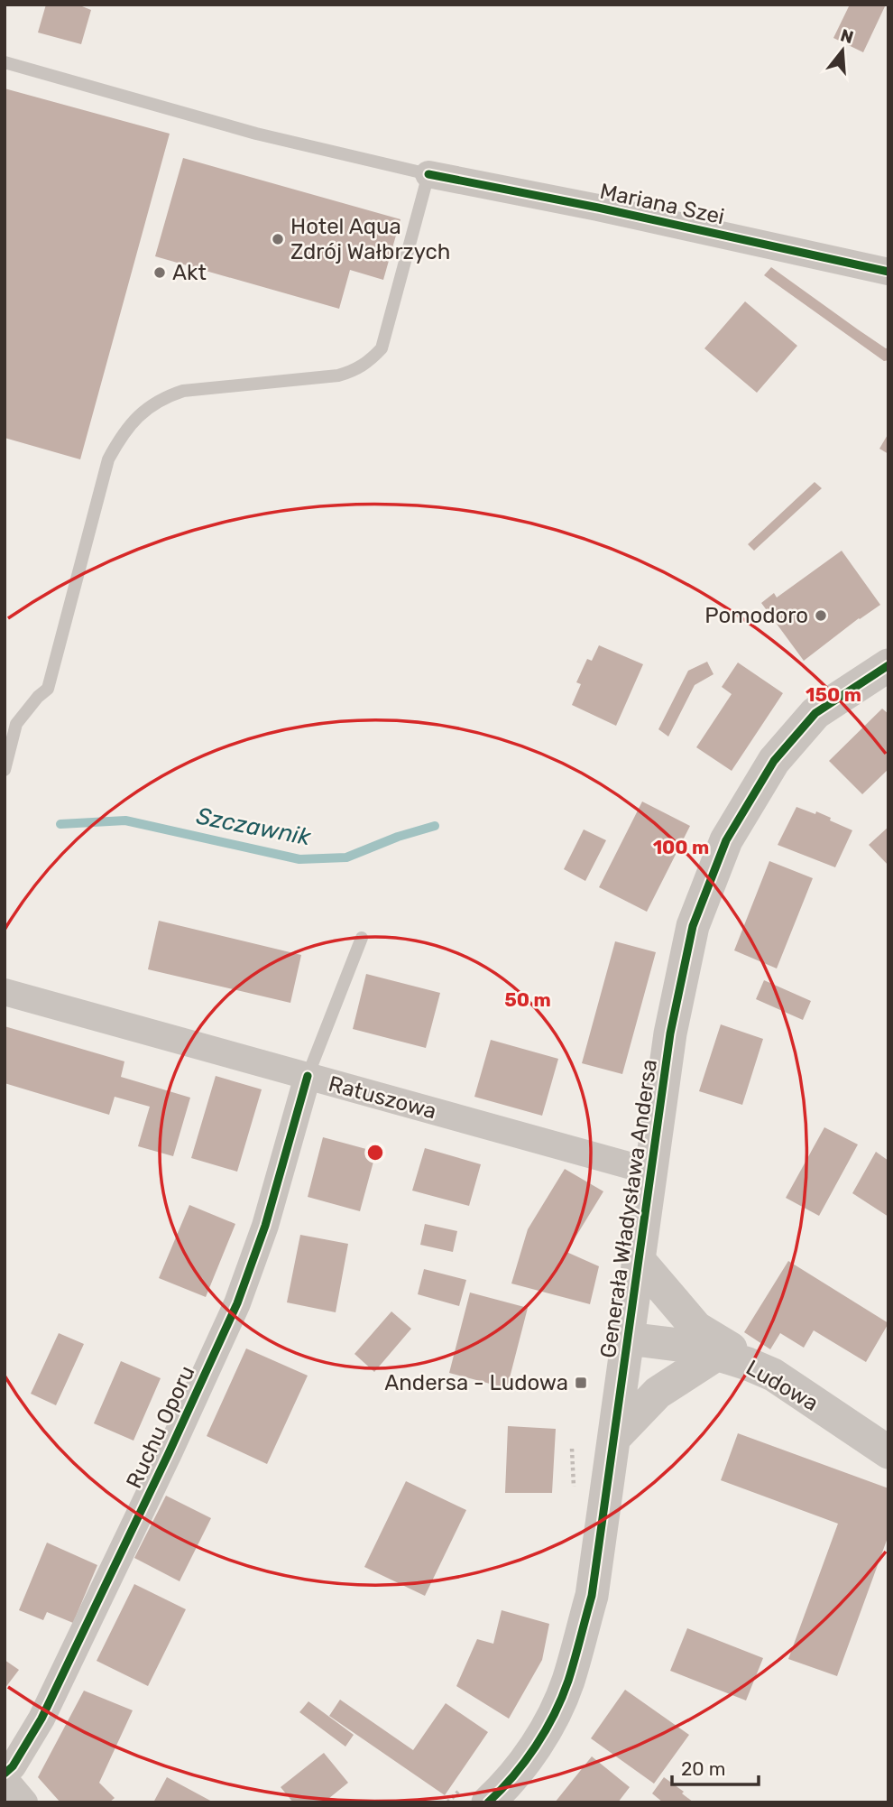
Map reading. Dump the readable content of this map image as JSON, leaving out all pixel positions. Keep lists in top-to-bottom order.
{
  "streets": {
    "street": [
      "Mariana Szei",
      "Ratuszowa",
      "Generała Władysława Andersa",
      "Ludowa",
      "Ruchu Oporu"
    ]
  },
  "crossings": [
    ["Ratuszowa", "Generała Władysława Andersa"],
    ["Ratuszowa", "Ruchu Oporu"],
    ["Generała Władysława Andersa", "Ludowa"]
  ],
  "water": ["Szczawnik"],
  "places": {
    "other": ["Hotel Aqua Zdrój Wałbrzych", "Akt", "Pomodoro"],
    "transit": ["Andersa - Ludowa"]
  },
  "scale_bar": "20 m",
  "north": "top",
  "rings": ["150 m", "100 m", "50 m"]
}
